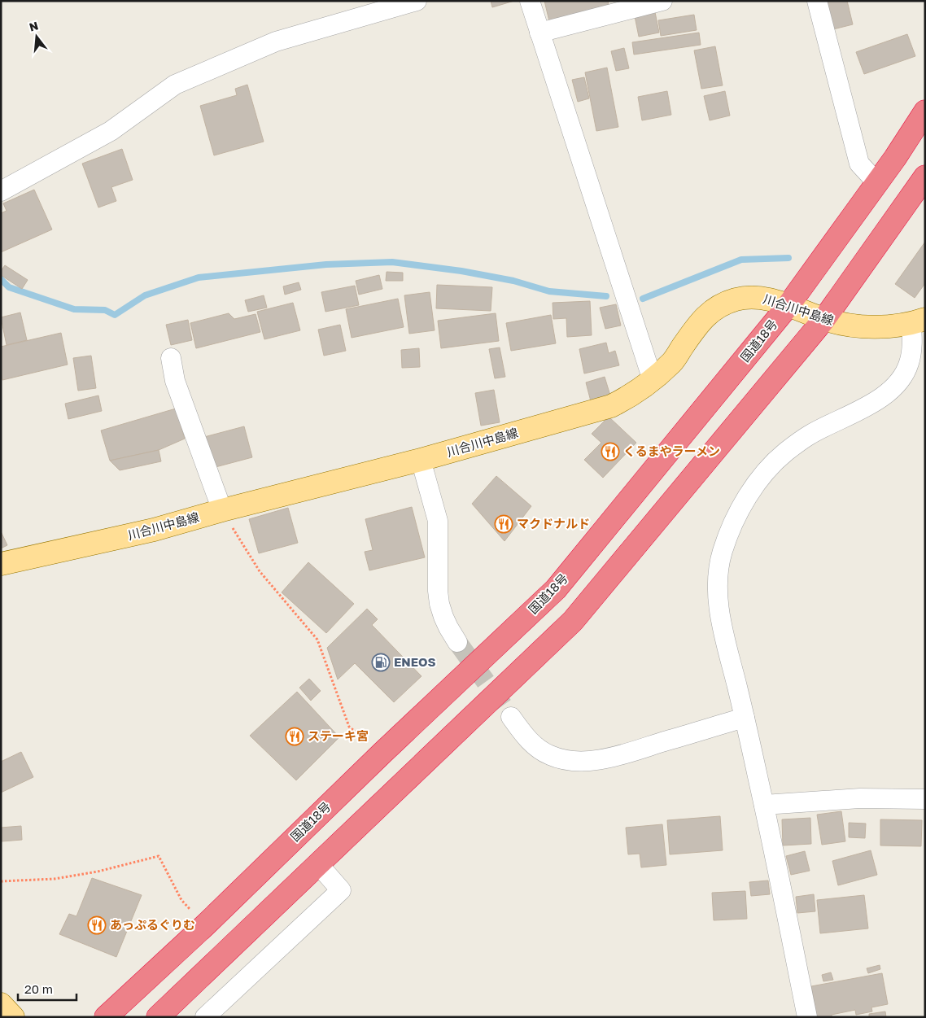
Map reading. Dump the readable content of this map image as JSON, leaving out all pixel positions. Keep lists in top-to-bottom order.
{
  "streets": {
    "highway": ["国道18号"],
    "main road": ["川合川中島線"]
  },
  "crossings": [
    ["川合川中島線", "国道18号"]
  ],
  "places": {
    "restaurant": [
      "くるまやラーメン",
      "マクドナルド",
      "ステーキ宮",
      "あっぷるぐりむ"
    ],
    "fuel station": ["ENEOS"]
  },
  "scale_bar": "20 m",
  "north": "top"
}
